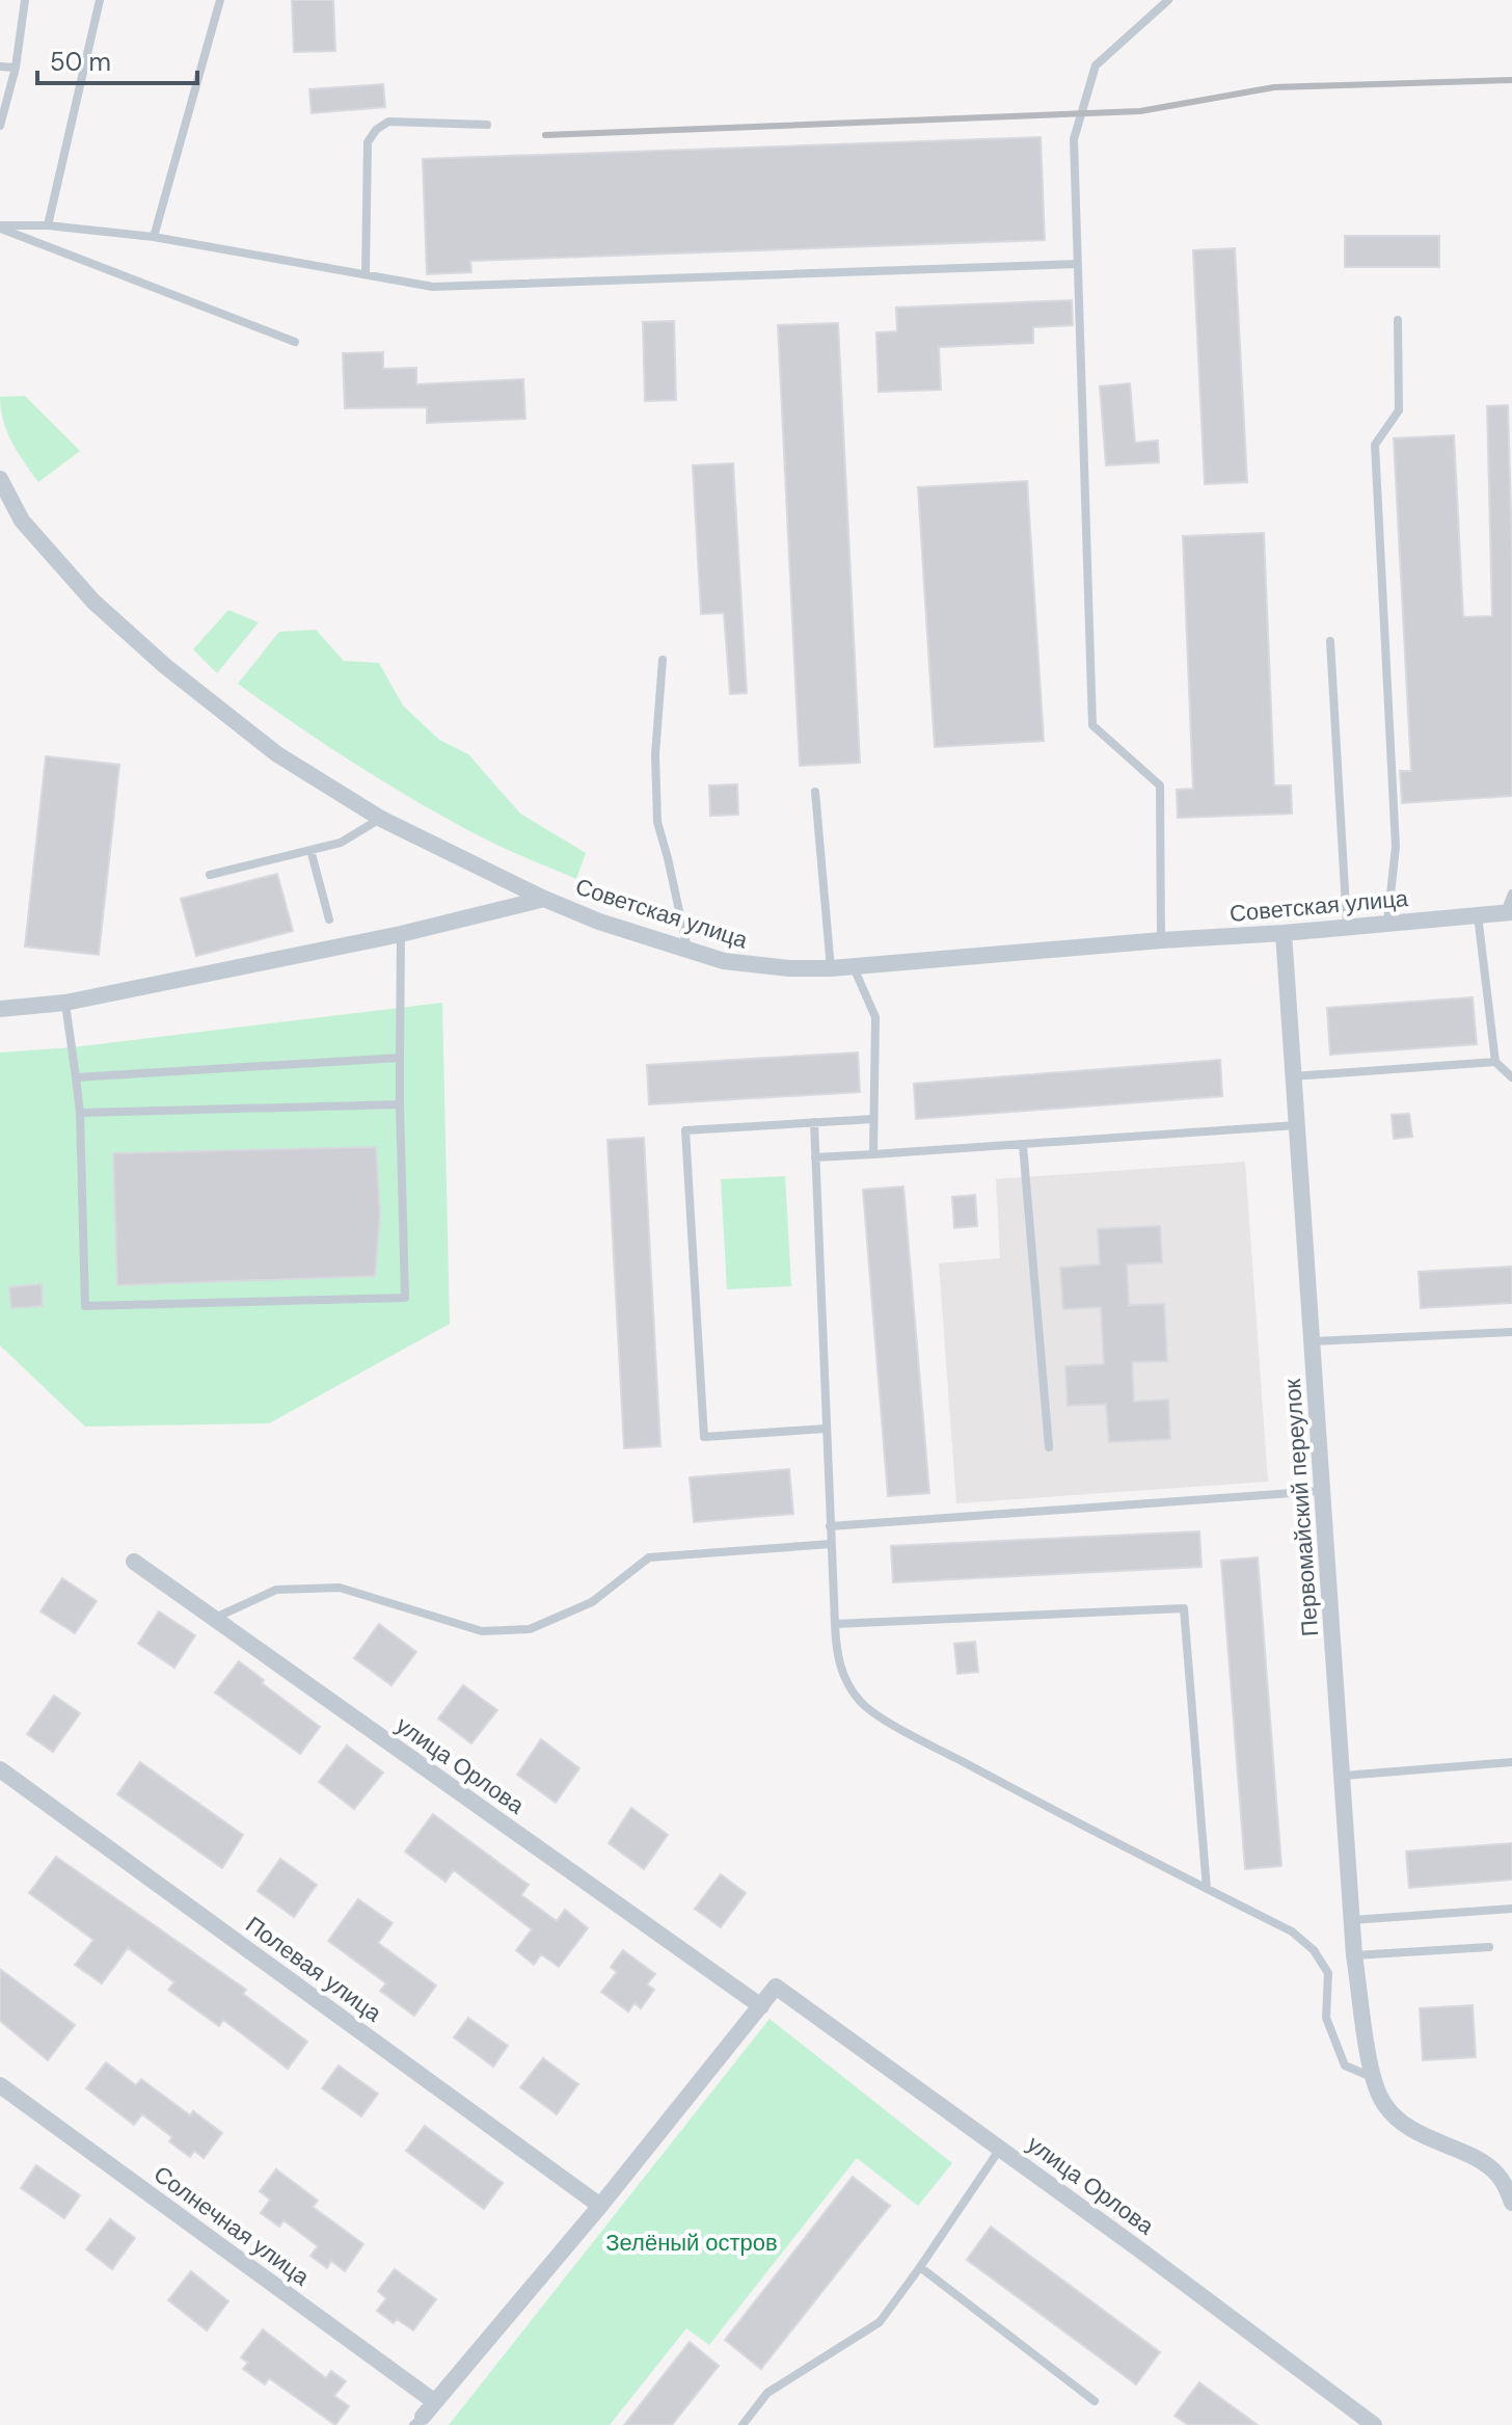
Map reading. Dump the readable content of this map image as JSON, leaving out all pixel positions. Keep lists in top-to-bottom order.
{
  "streets": {
    "street": [
      "Советская улица",
      "Первомайский переулок",
      "улица Орлова",
      "Полевая улица",
      "Солнечная улица"
    ]
  },
  "crossings": [
    ["Советская улица", "Первомайский переулок"]
  ],
  "parks": ["Зелёный остров"],
  "scale_bar": "50 m"
}
